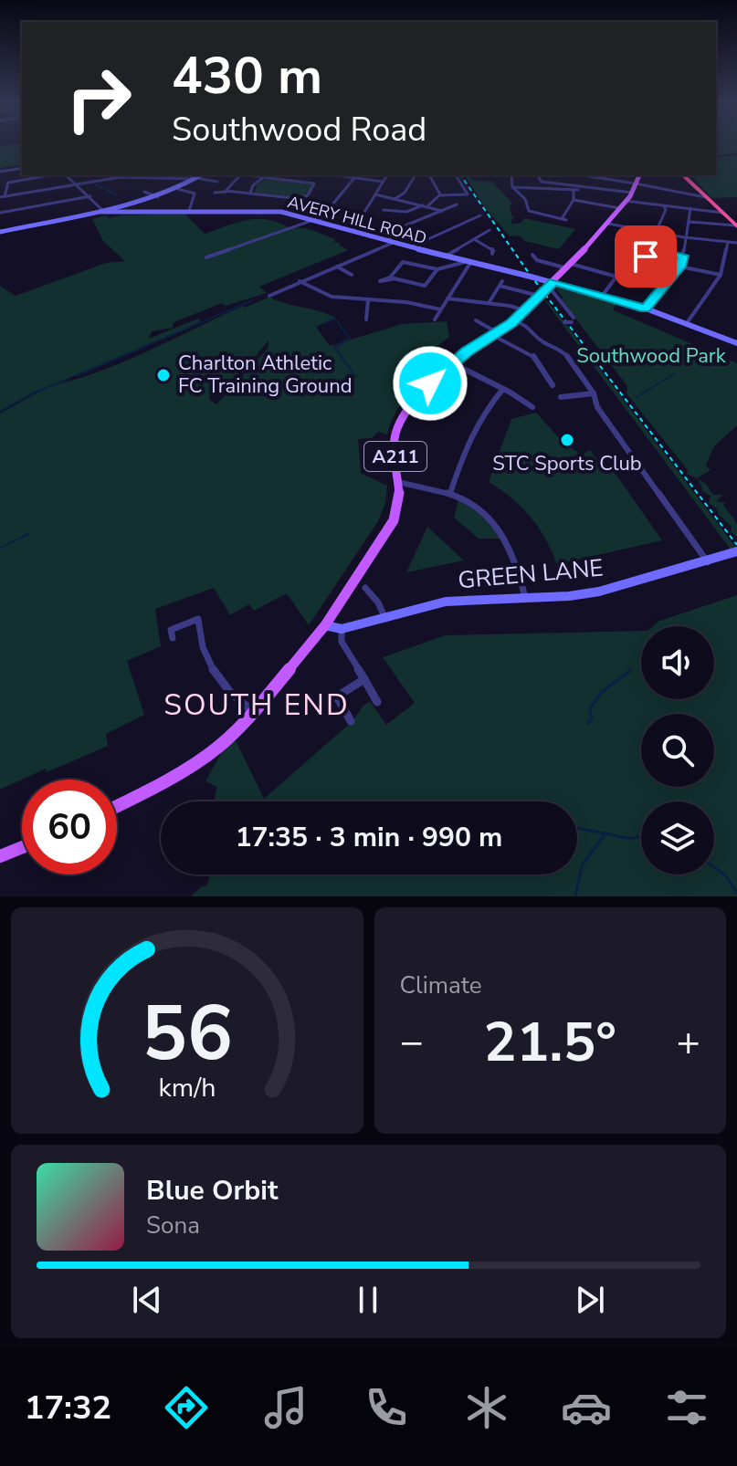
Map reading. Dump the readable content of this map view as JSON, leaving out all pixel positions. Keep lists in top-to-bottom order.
{
  "streets": {
    "main road": ["A211"],
    "street": ["AVERY HILL ROAD", "GREEN LANE"]
  },
  "crossings": [
    ["AVERY HILL ROAD", "A211"],
    ["A211", "GREEN LANE"]
  ],
  "districts": ["SOUTH END"],
  "parks": ["Southwood Park"],
  "places": ["Charlton Athletic FC Training Ground", "STC Sports Club"],
  "page": {
    "turn": ["430 m", "Southwood Road"],
    "limit": "60",
    "trip": "17:35 · 3 min · 990 m",
    "tile": "Climate",
    "heat": ["−", "21.5°", "+"],
    "song": ["Blue Orbit", "Sona"],
    "tabs": "17:32",
    "gauge": ["56", "km/h"]
  }
}
